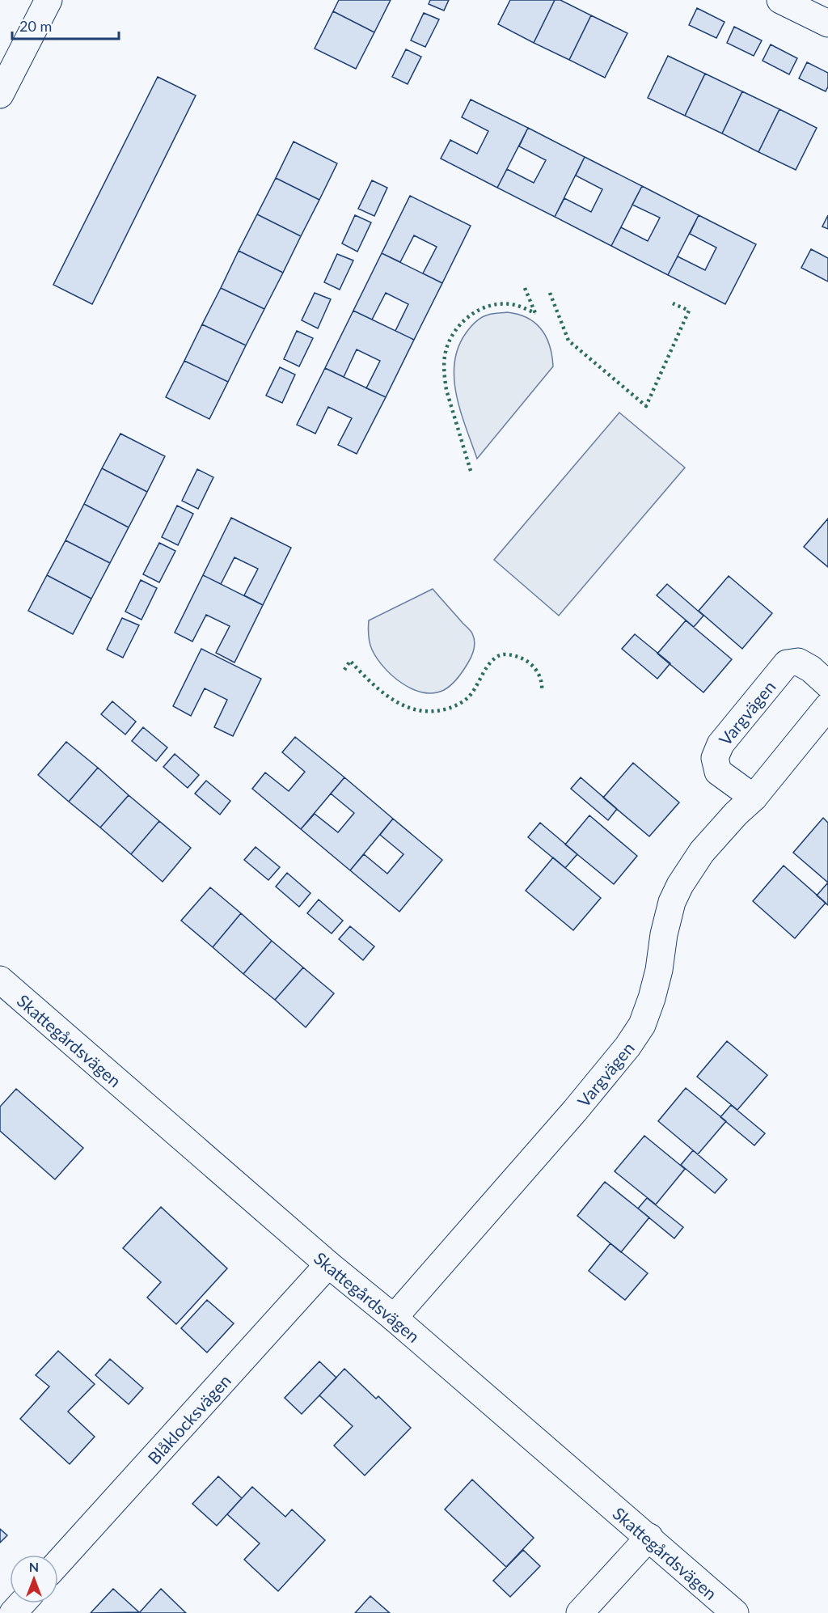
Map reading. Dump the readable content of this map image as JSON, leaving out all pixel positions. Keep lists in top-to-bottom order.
{
  "streets": {
    "street": ["Vargvägen", "Skattegårdsvägen", "Blåklocksvägen"]
  },
  "crossings": [
    ["Vargvägen", "Skattegårdsvägen"],
    ["Skattegårdsvägen", "Blåklocksvägen"]
  ],
  "scale_bar": "20 m",
  "north": "top"
}
